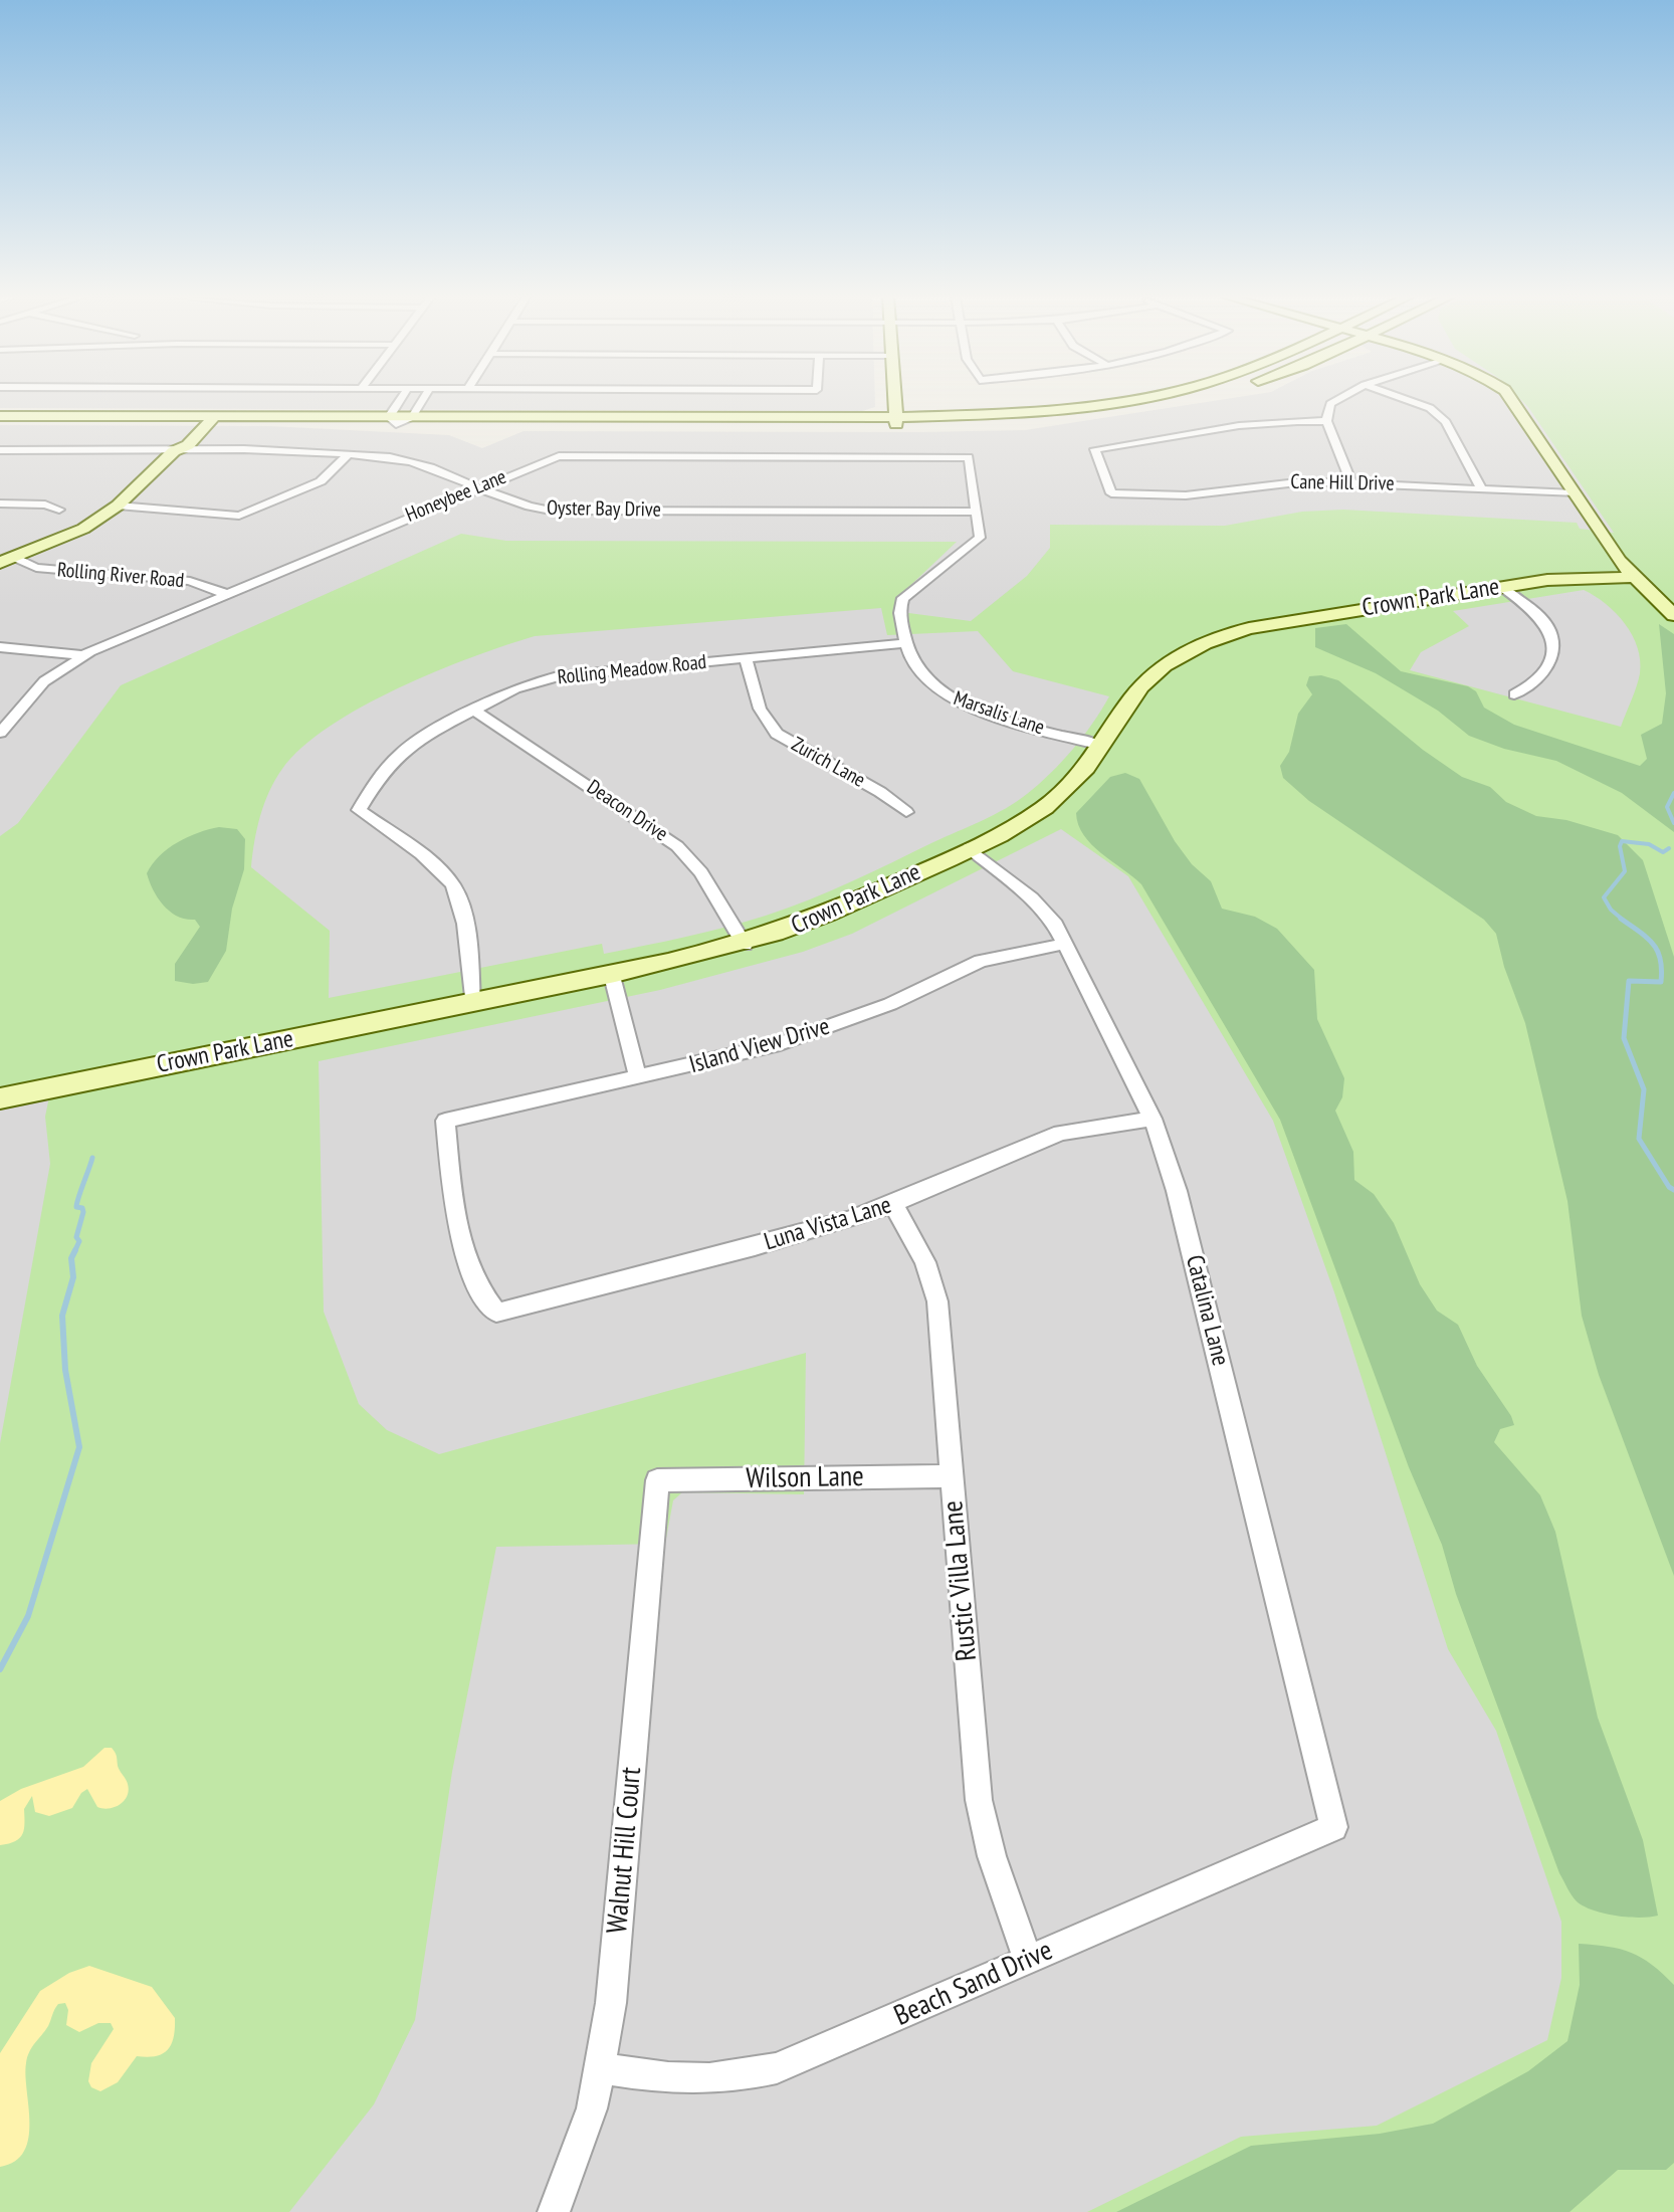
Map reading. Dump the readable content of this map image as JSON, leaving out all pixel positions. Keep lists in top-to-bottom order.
{
  "streets": {
    "street": [
      "Cane Hill Drive",
      "Honeybee Lane",
      "Oyster Bay Drive",
      "Rolling River Road",
      "Crown Park Lane",
      "Rolling Meadow Road",
      "Marsalis Lane",
      "Zurich Lane",
      "Deacon Drive",
      "Island View Drive",
      "Luna Vista Lane",
      "Catalina Lane",
      "Wilson Lane",
      "Rustic Villa Lane",
      "Walnut Hill Court",
      "Beach Sand Drive"
    ]
  },
  "crossings": [
    ["Honeybee Lane", "Oyster Bay Drive"],
    ["Honeybee Lane", "Rolling River Road"],
    ["Honeybee Lane", "Marsalis Lane"],
    ["Oyster Bay Drive", "Marsalis Lane"],
    ["Crown Park Lane", "Rolling Meadow Road"],
    ["Crown Park Lane", "Marsalis Lane"],
    ["Crown Park Lane", "Deacon Drive"],
    ["Crown Park Lane", "Catalina Lane"],
    ["Rolling Meadow Road", "Marsalis Lane"],
    ["Rolling Meadow Road", "Zurich Lane"],
    ["Rolling Meadow Road", "Deacon Drive"],
    ["Island View Drive", "Luna Vista Lane"],
    ["Island View Drive", "Catalina Lane"],
    ["Luna Vista Lane", "Catalina Lane"],
    ["Luna Vista Lane", "Rustic Villa Lane"],
    ["Catalina Lane", "Beach Sand Drive"],
    ["Wilson Lane", "Rustic Villa Lane"],
    ["Wilson Lane", "Walnut Hill Court"],
    ["Rustic Villa Lane", "Beach Sand Drive"],
    ["Walnut Hill Court", "Beach Sand Drive"]
  ]
}
